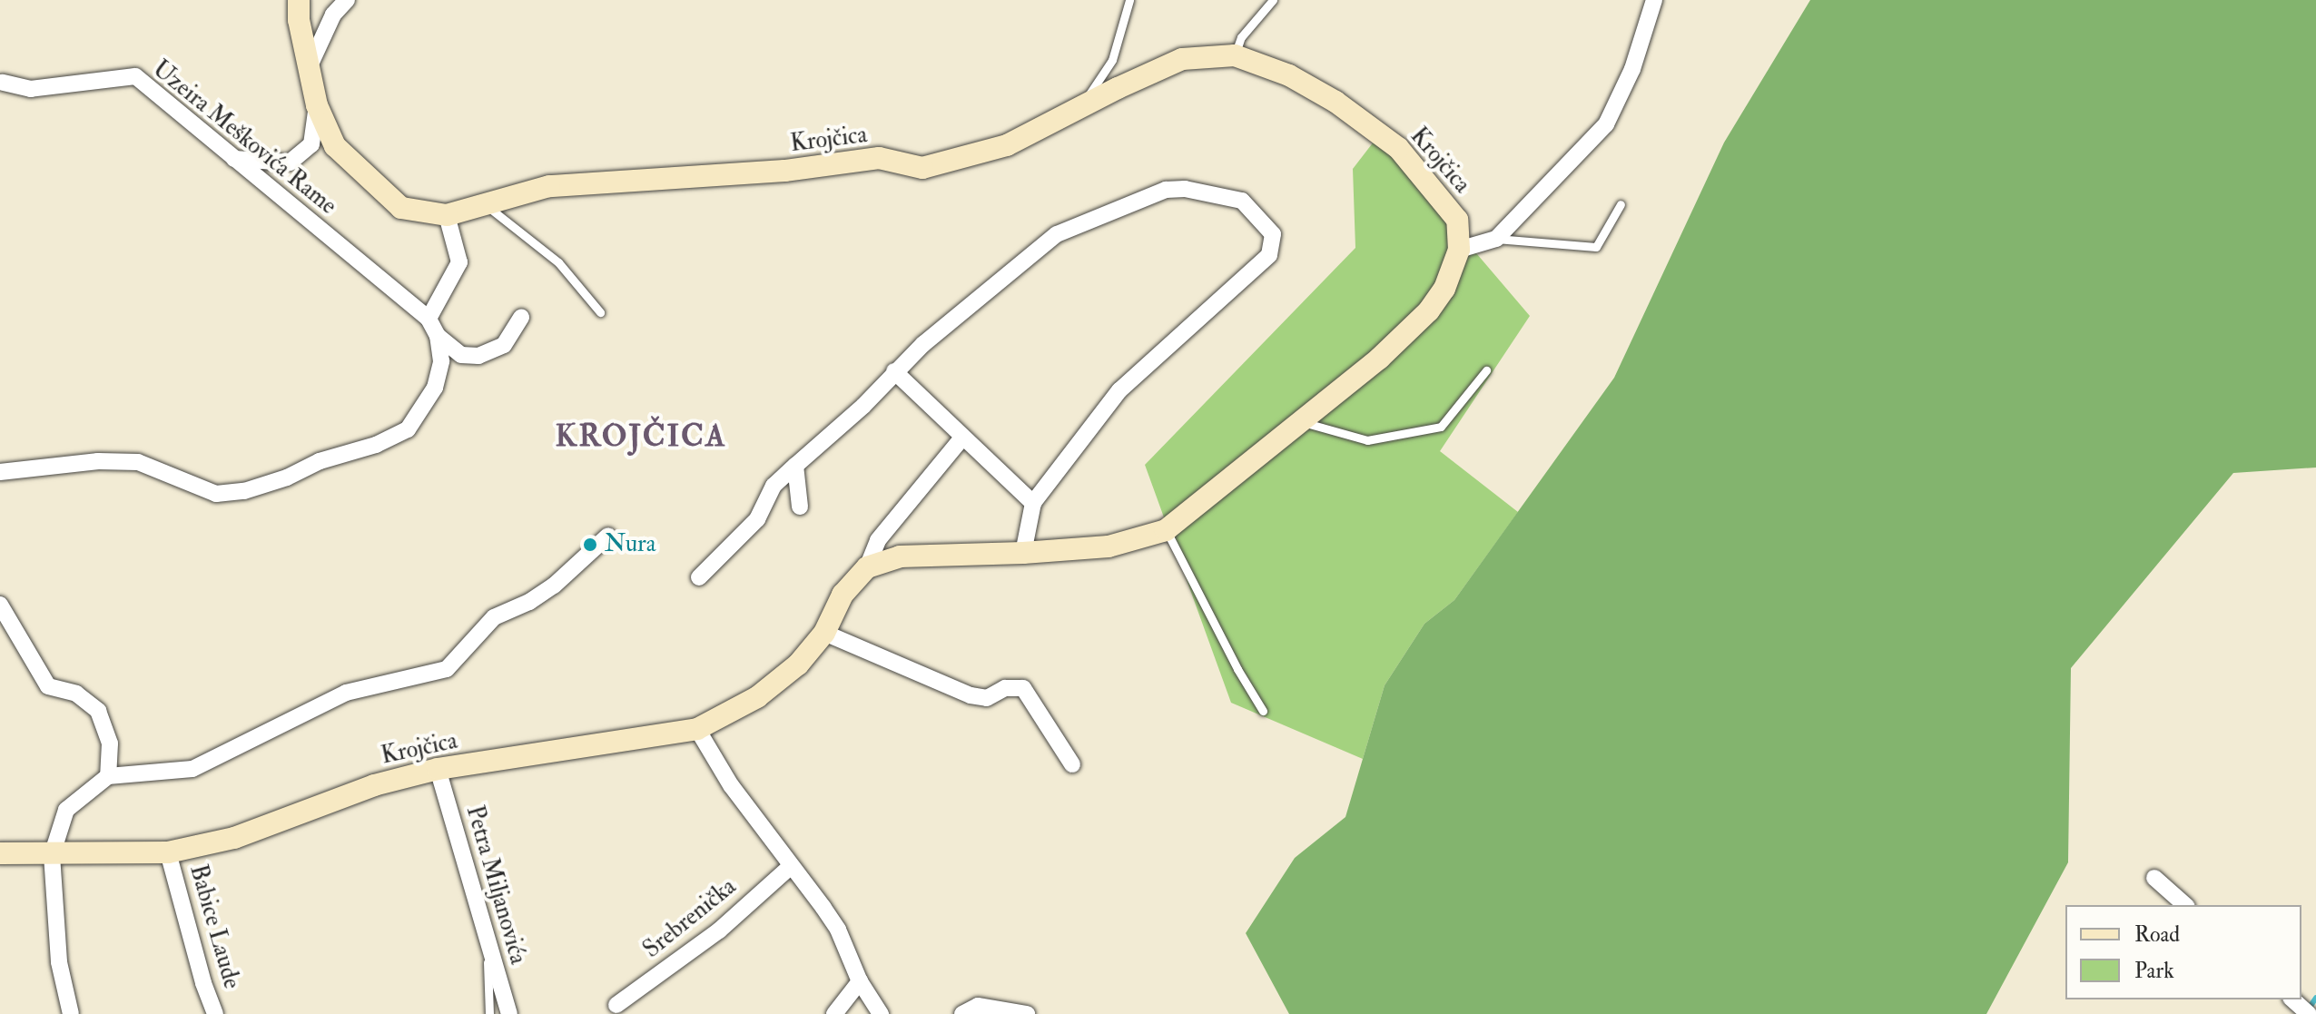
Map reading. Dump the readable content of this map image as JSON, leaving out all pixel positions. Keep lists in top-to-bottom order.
{
  "streets": {
    "main road": ["Krojčica"],
    "street": [
      "Uzeira Meškovića Rame",
      "Petra Miljanovića",
      "Srebrenička",
      "Babice Laude"
    ]
  },
  "crossings": [
    ["Krojčica", "Petra Miljanovića"],
    ["Krojčica", "Babice Laude"]
  ],
  "districts": ["KROJČICA"],
  "places": ["Nura"],
  "legend": ["Road", "Park"]
}
